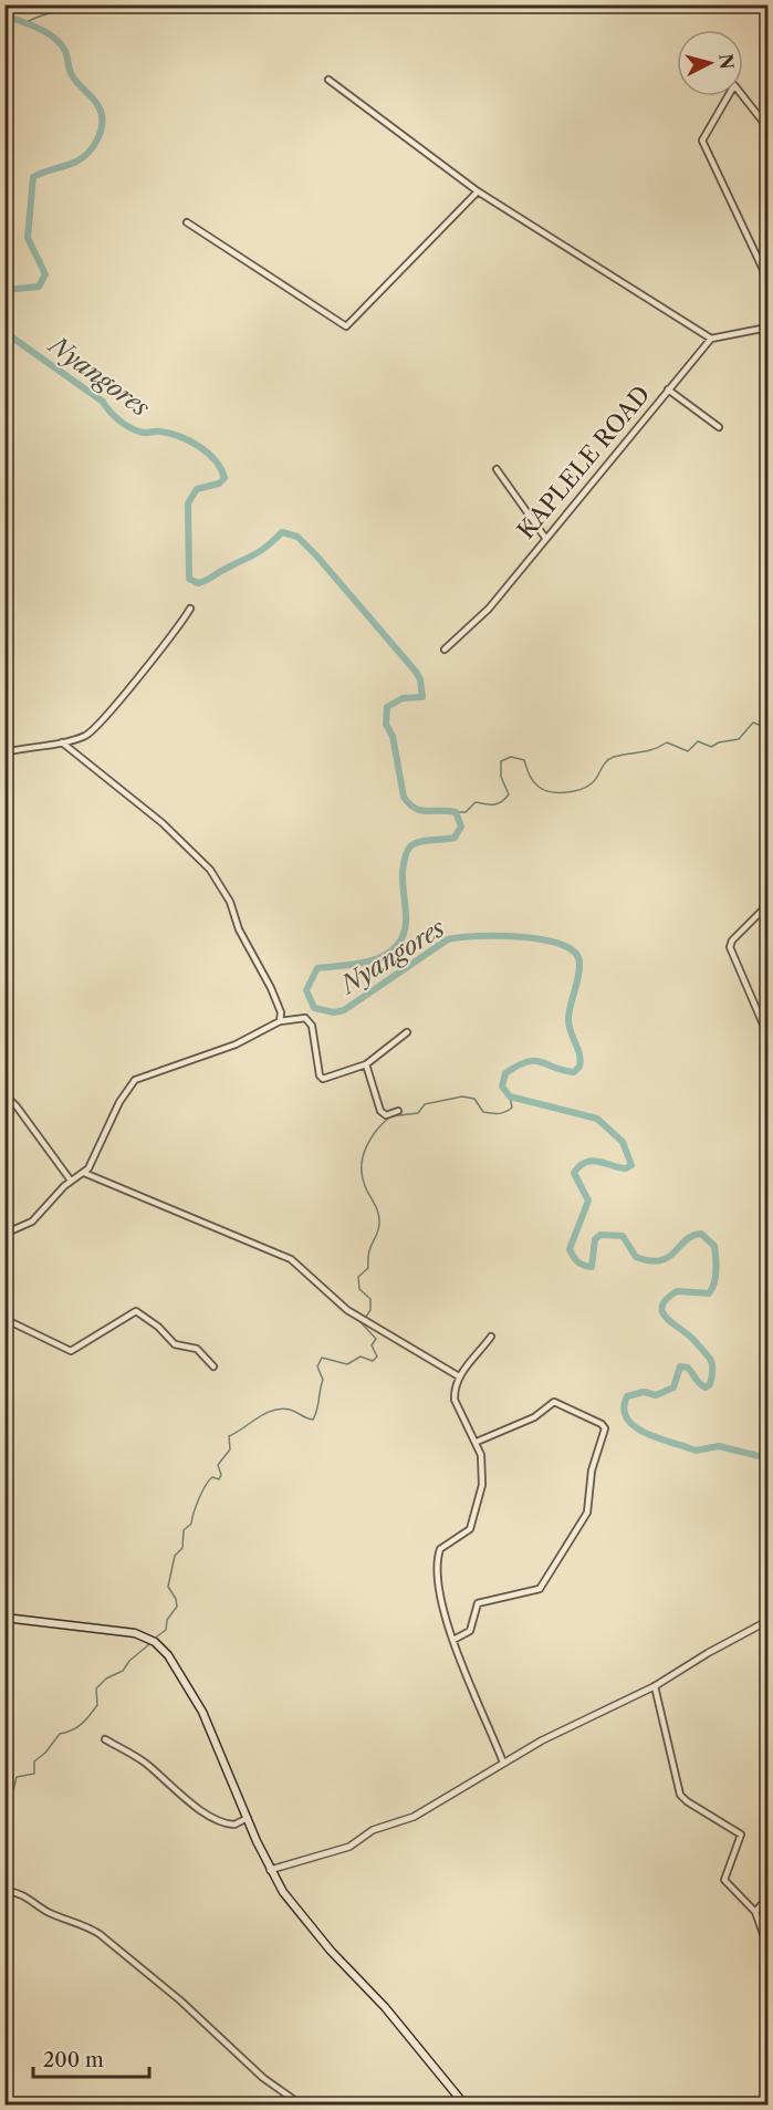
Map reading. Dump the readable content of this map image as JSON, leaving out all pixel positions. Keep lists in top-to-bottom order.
{
  "streets": {
    "street": ["KAPLELE ROAD"]
  },
  "water": ["Nyangores"],
  "scale_bar": "200 m",
  "north": "right"
}
